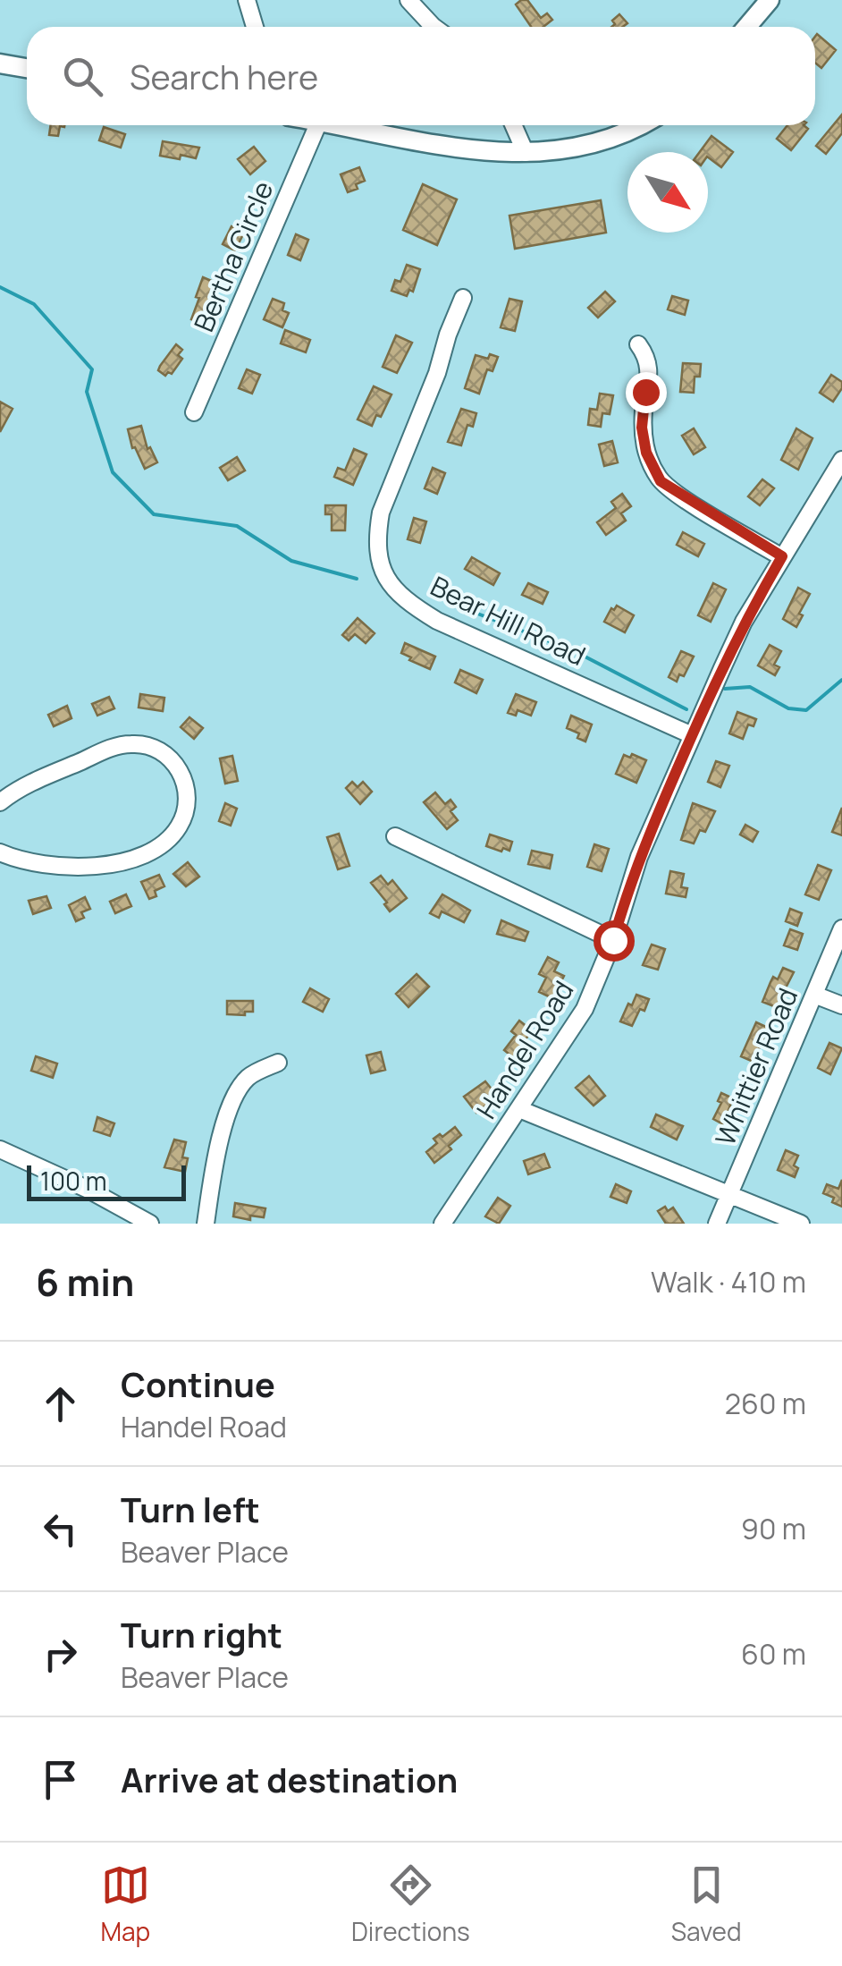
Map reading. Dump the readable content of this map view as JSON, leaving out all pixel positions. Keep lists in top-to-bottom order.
{
  "streets": {
    "street": [
      "Bertha Circle",
      "Bear Hill Road",
      "Handel Road",
      "Whittier Road"
    ]
  },
  "crossings": [
    ["Bear Hill Road", "Handel Road"]
  ],
  "scale_bar": "100 m",
  "north": "bottom right",
  "page": {
    "search": "Search here",
    "scale": "100 m",
    "heading": ["6 min", "Walk · 410 m"],
    "list": [
      ["Continue", "Handel Road", "260 m"],
      ["Turn left", "Beaver Place", "90 m"],
      ["Turn right", "Beaver Place", "60 m"],
      "Arrive at destination"
    ],
    "nav": ["Map", "Directions", "Saved"]
  }
}
